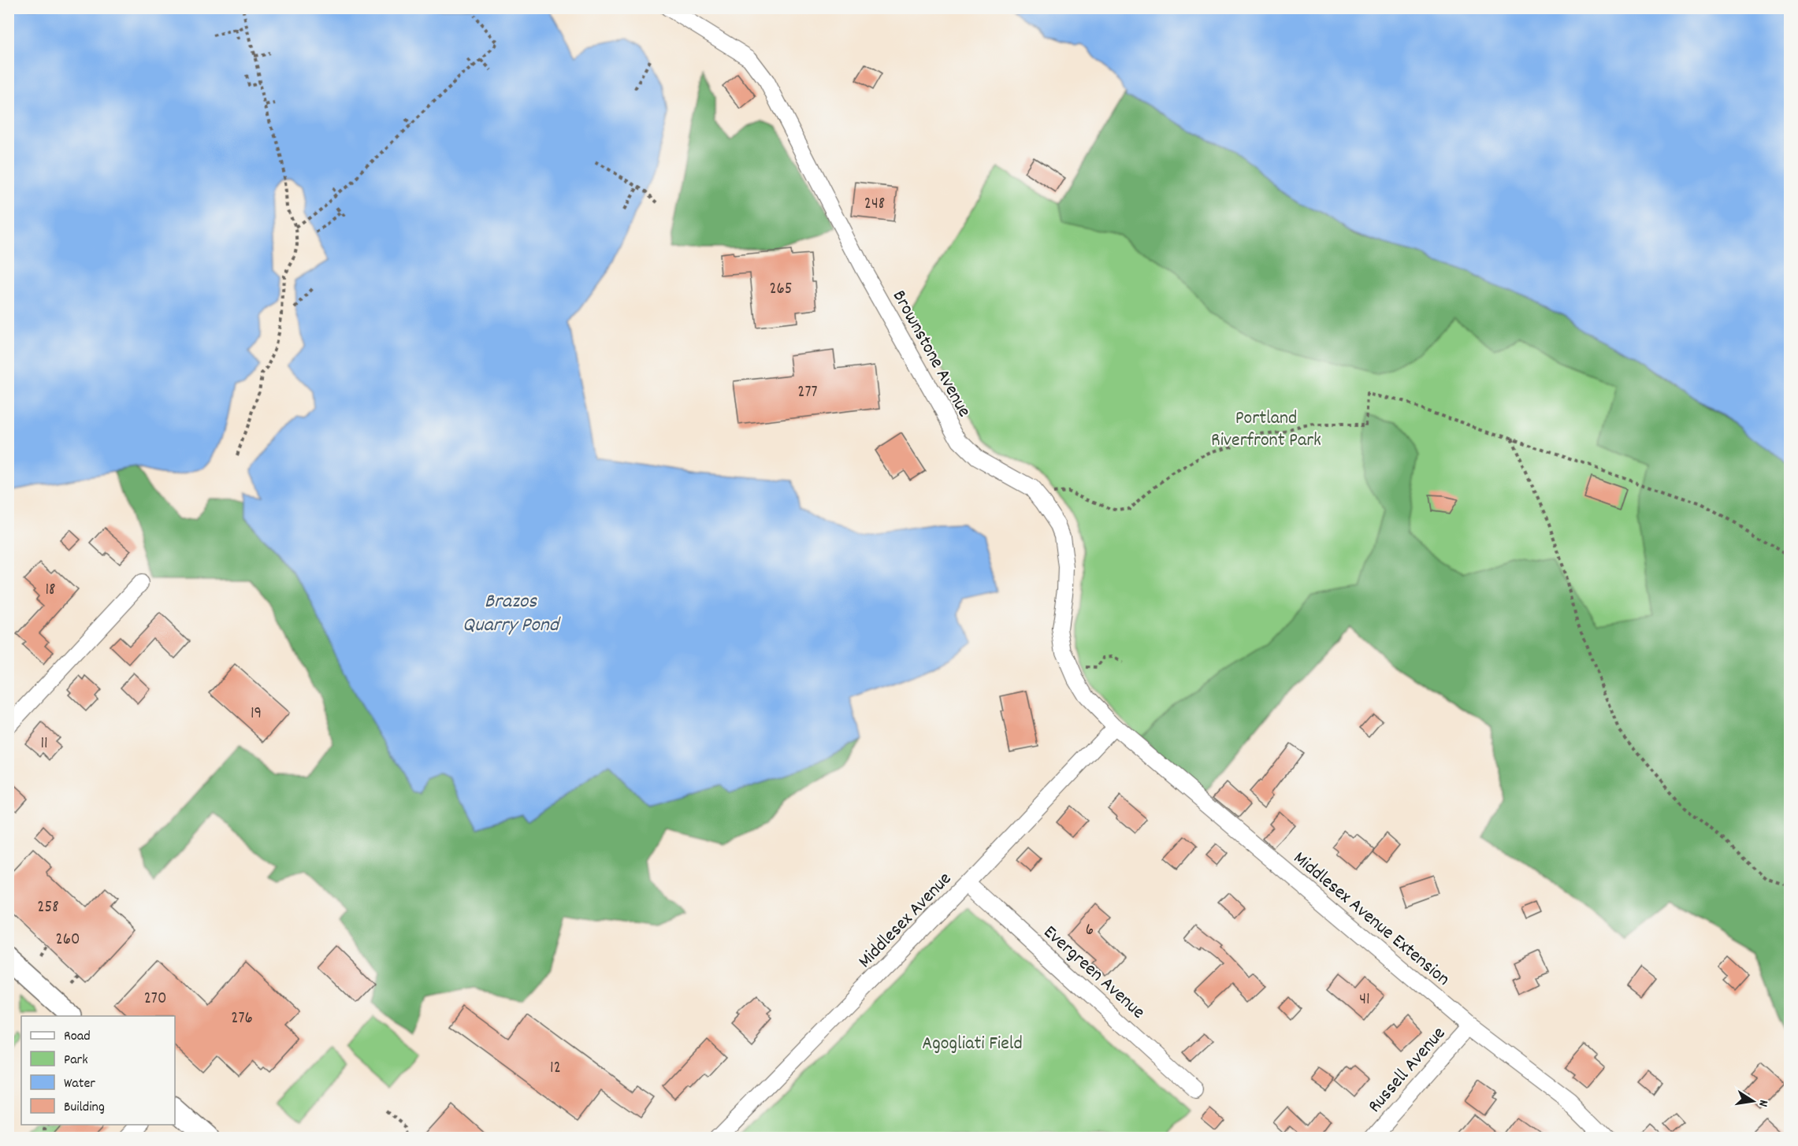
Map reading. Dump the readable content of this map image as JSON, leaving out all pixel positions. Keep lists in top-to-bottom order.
{
  "streets": {
    "street": [
      "Brownstone Avenue",
      "Middlesex Avenue Extension",
      "Middlesex Avenue",
      "Evergreen Avenue",
      "Russell Avenue"
    ]
  },
  "crossings": [
    ["Brownstone Avenue", "Middlesex Avenue Extension"],
    ["Brownstone Avenue", "Middlesex Avenue"],
    ["Middlesex Avenue Extension", "Middlesex Avenue"],
    ["Middlesex Avenue Extension", "Russell Avenue"],
    ["Middlesex Avenue", "Evergreen Avenue"]
  ],
  "water": ["Brazos Quarry Pond"],
  "parks": ["Portland Riverfront Park", "Agogliati Field"],
  "house_numbers": [
    "248",
    "265",
    "277",
    "18",
    "19",
    "11",
    "258",
    "6",
    "260",
    "270",
    "41",
    "276",
    "12"
  ],
  "legend": [
    "Road",
    "Park",
    "Water",
    "Building"
  ],
  "north": "right"
}
